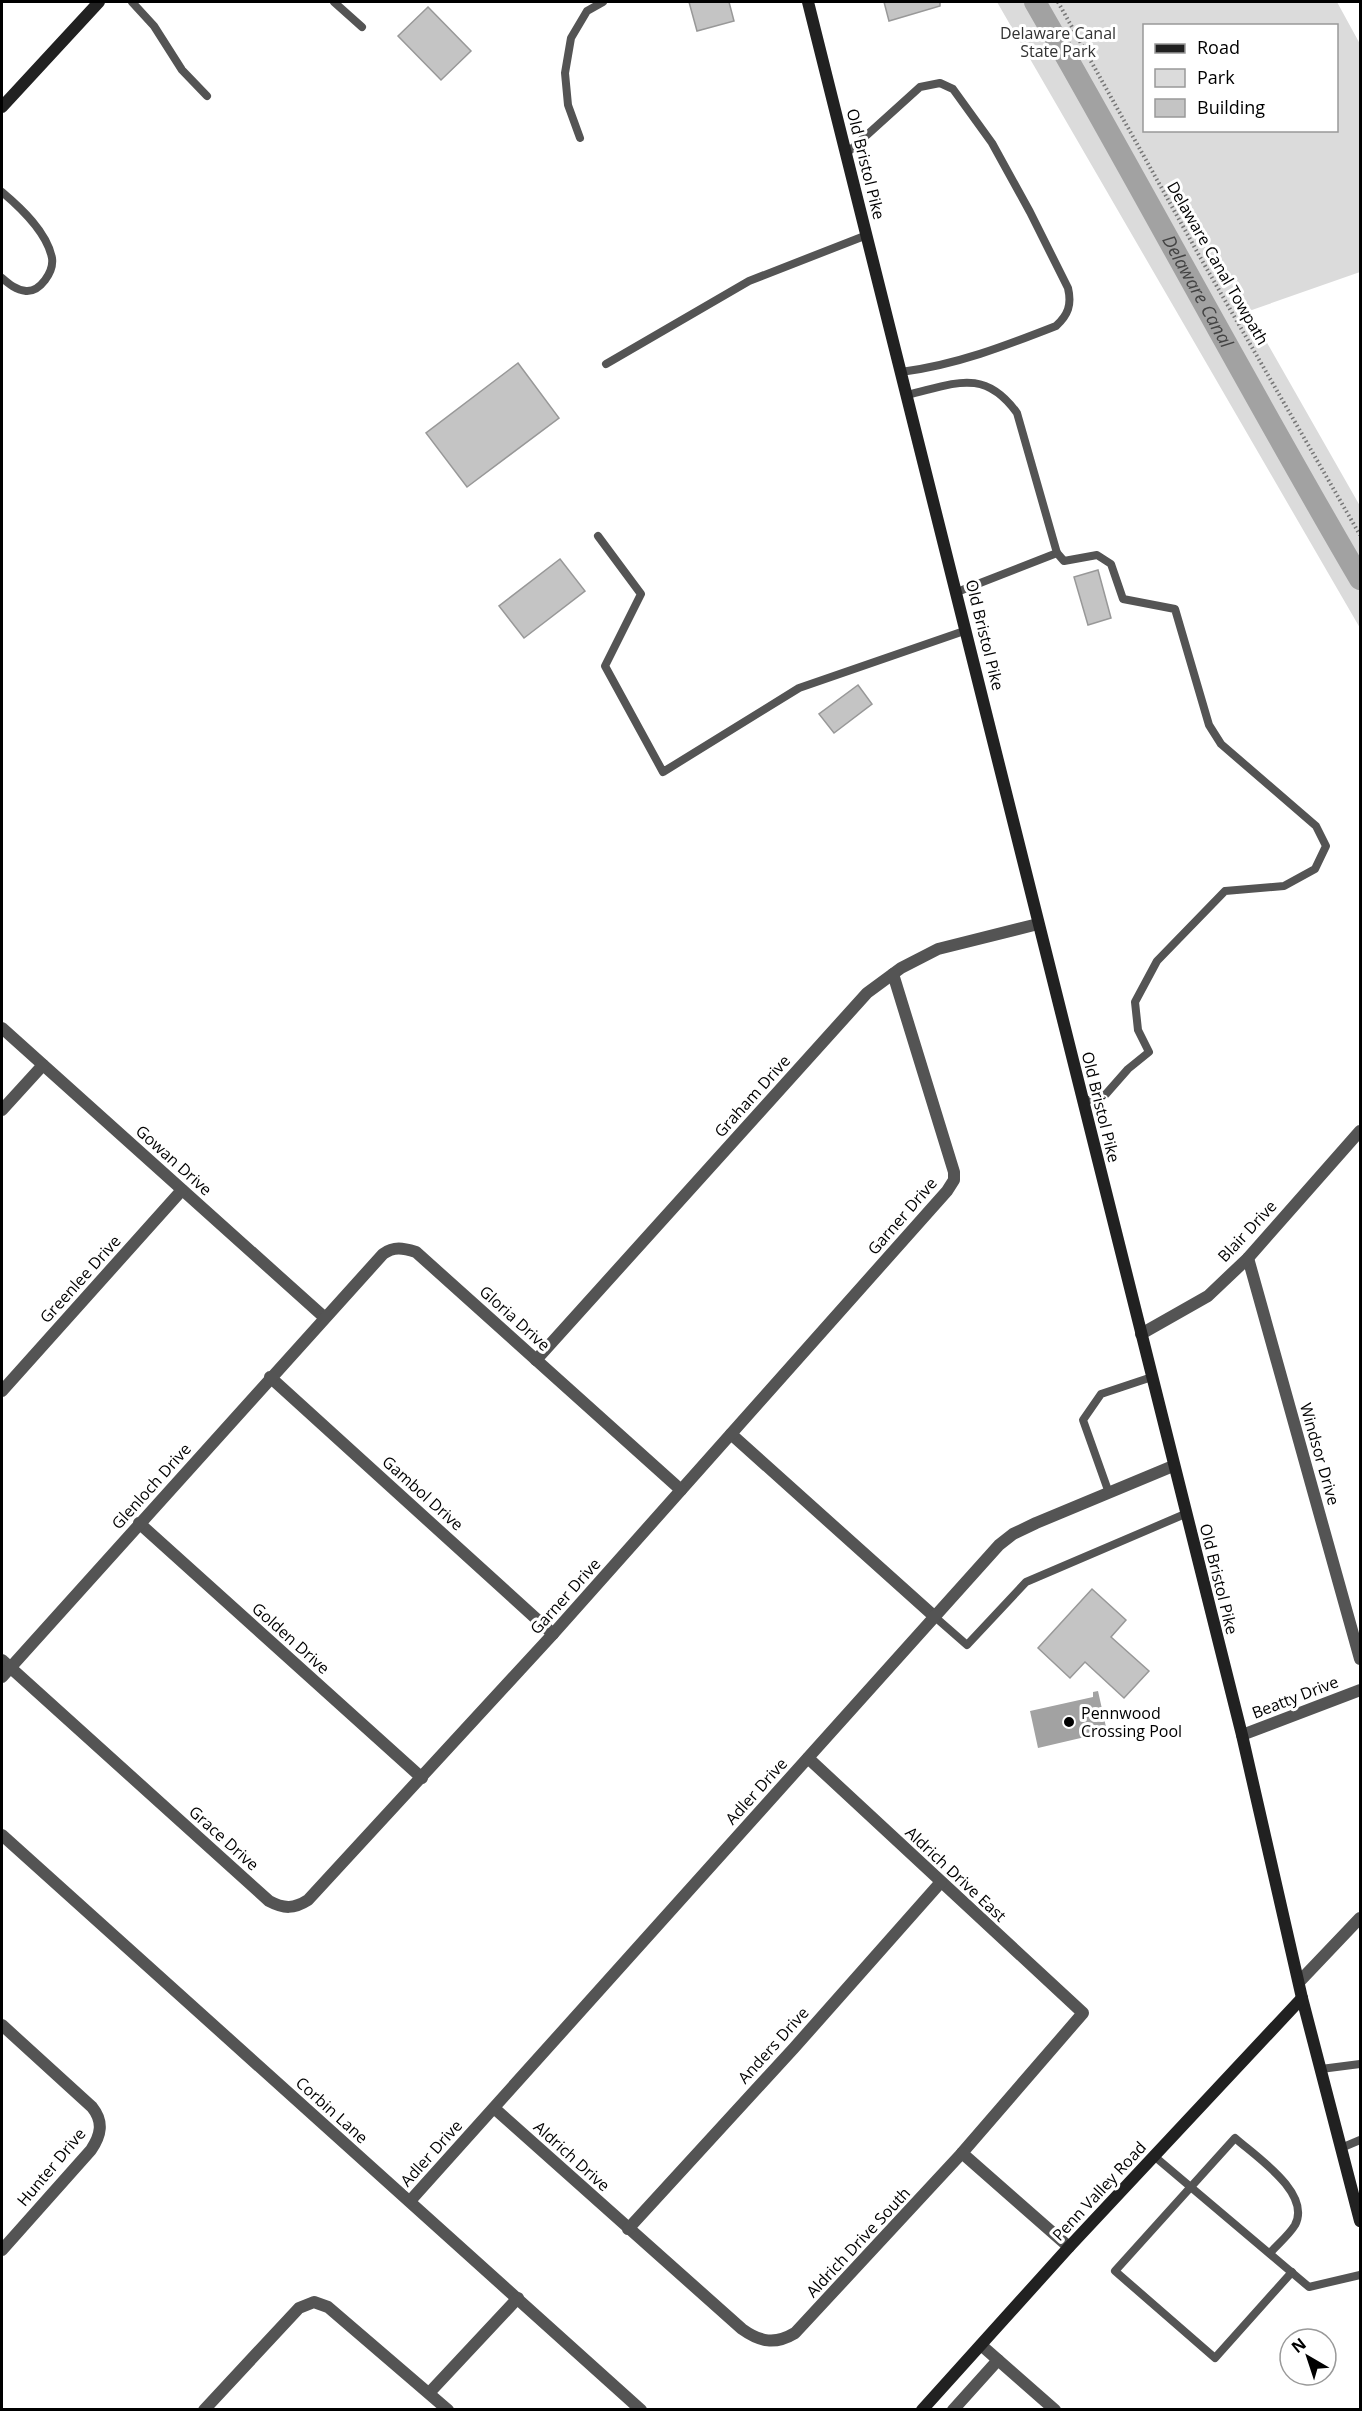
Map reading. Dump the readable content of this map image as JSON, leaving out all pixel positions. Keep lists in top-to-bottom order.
{
  "streets": {
    "main road": ["Old Bristol Pike", "Penn Valley Road"],
    "street": [
      "Graham Drive",
      "Gowan Drive",
      "Garner Drive",
      "Blair Drive",
      "Greenlee Drive",
      "Gloria Drive",
      "Windsor Drive",
      "Glenloch Drive",
      "Gambol Drive",
      "Golden Drive",
      "Beatty Drive",
      "Adler Drive",
      "Grace Drive",
      "Aldrich Drive East",
      "Anders Drive",
      "Corbin Lane",
      "Aldrich Drive",
      "Hunter Drive",
      "Aldrich Drive South"
    ],
    "path": ["Delaware Canal Towpath"]
  },
  "crossings": [
    ["Old Bristol Pike", "Graham Drive"],
    ["Old Bristol Pike", "Blair Drive"],
    ["Old Bristol Pike", "Beatty Drive"],
    ["Old Bristol Pike", "Adler Drive"],
    ["Old Bristol Pike", "Penn Valley Road"],
    ["Graham Drive", "Garner Drive"],
    ["Graham Drive", "Gloria Drive"],
    ["Gowan Drive", "Greenlee Drive"],
    ["Gowan Drive", "Gloria Drive"],
    ["Gowan Drive", "Glenloch Drive"],
    ["Garner Drive", "Gloria Drive"],
    ["Garner Drive", "Gambol Drive"],
    ["Garner Drive", "Golden Drive"],
    ["Garner Drive", "Grace Drive"],
    ["Blair Drive", "Windsor Drive"],
    ["Gloria Drive", "Glenloch Drive"],
    ["Glenloch Drive", "Gambol Drive"],
    ["Glenloch Drive", "Golden Drive"],
    ["Glenloch Drive", "Grace Drive"],
    ["Golden Drive", "Grace Drive"],
    ["Adler Drive", "Aldrich Drive East"],
    ["Adler Drive", "Corbin Lane"],
    ["Adler Drive", "Aldrich Drive"],
    ["Aldrich Drive East", "Anders Drive"],
    ["Aldrich Drive East", "Aldrich Drive South"],
    ["Anders Drive", "Aldrich Drive"],
    ["Anders Drive", "Aldrich Drive South"],
    ["Aldrich Drive", "Aldrich Drive South"]
  ],
  "water": ["Delaware Canal"],
  "parks": ["Delaware Canal State Park"],
  "places": ["Pennwood Crossing Pool"],
  "legend": ["Road", "Park", "Building"],
  "north": "top left"
}
